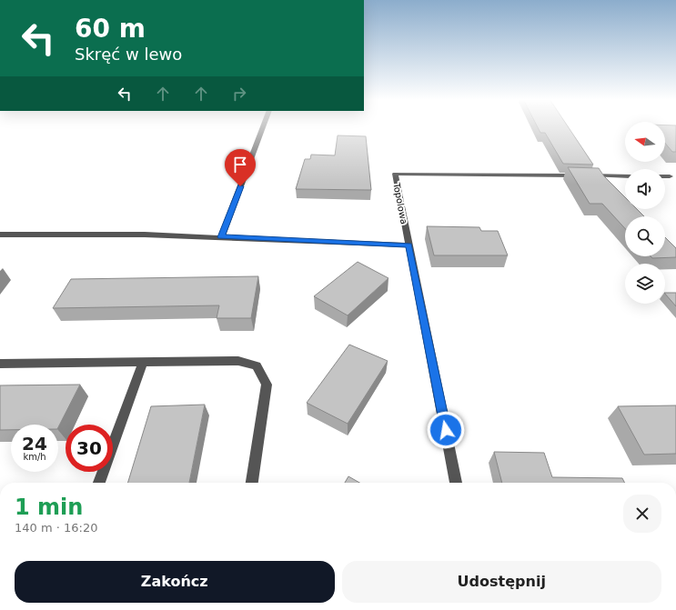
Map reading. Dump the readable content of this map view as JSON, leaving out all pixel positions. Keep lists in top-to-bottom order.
{
  "streets": {
    "street": ["Topolowa"]
  },
  "north": "left",
  "page": {
    "turn": ["60 m", "Skręć w lewo"],
    "speed": "24 km/h",
    "limit": "30",
    "heading": ["1 min", "140 m · 16:20"],
    "buttons": ["Zakończ", "Udostępnij"]
  }
}
